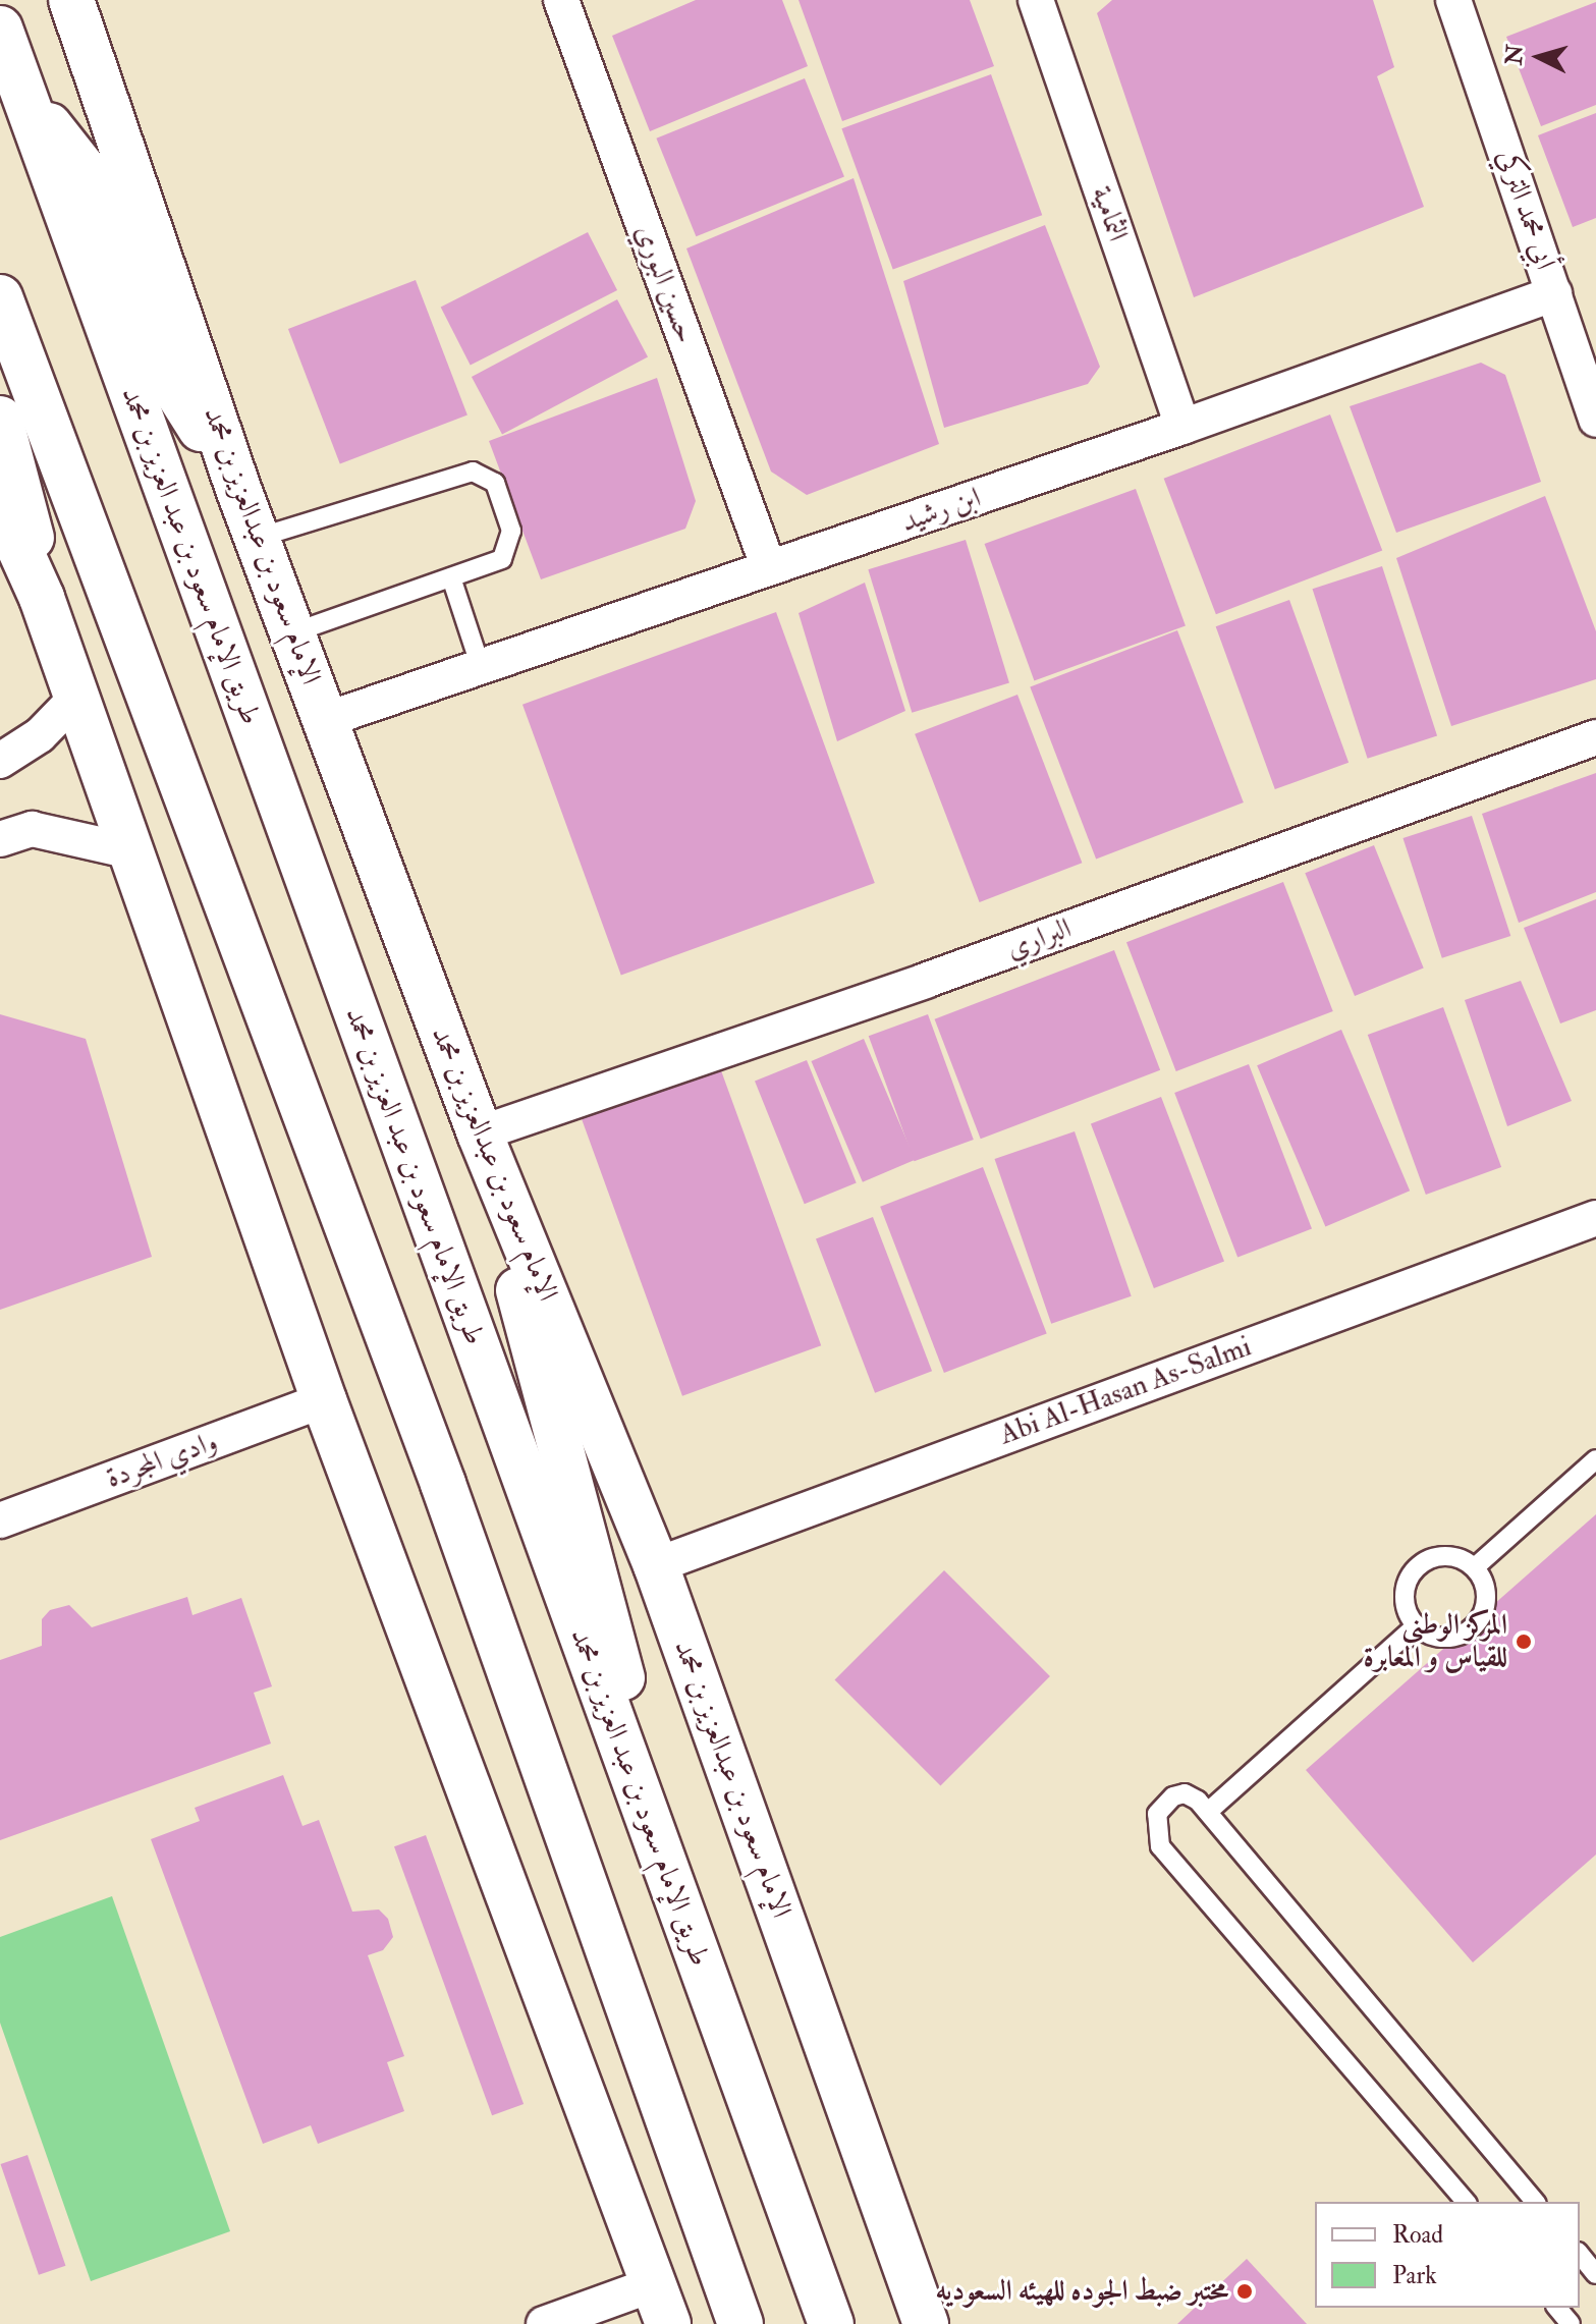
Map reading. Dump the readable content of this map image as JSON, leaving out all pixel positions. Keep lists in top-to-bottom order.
{
  "streets": {
    "main road": ["الإمام سعود بن عبدالعزيز بن محمد", "طريق الإمام سعود بن عبد العزيز بن محمد"],
    "street": [
      "أبي محمد التركي",
      "الثمامية",
      "حسين البوري",
      "ابن رشيد",
      "البراري",
      "Abi Al-Hasan As-Salmi",
      "وادي المجردة"
    ]
  },
  "crossings": [
    ["أبي محمد التركي", "ابن رشيد"],
    ["الثمامية", "ابن رشيد"],
    ["حسين البوري", "ابن رشيد"],
    ["ابن رشيد", "الإمام سعود بن عبدالعزيز بن محمد"],
    ["الإمام سعود بن عبدالعزيز بن محمد", "البراري"],
    ["الإمام سعود بن عبدالعزيز بن محمد", "Abi Al-Hasan As-Salmi"]
  ],
  "places": ["المركز الوطني للقياس و المعابرة", "مختبر ضبط الجوده للهيئه السعوديه"],
  "legend": ["Road", "Park"],
  "north": "left"
}
